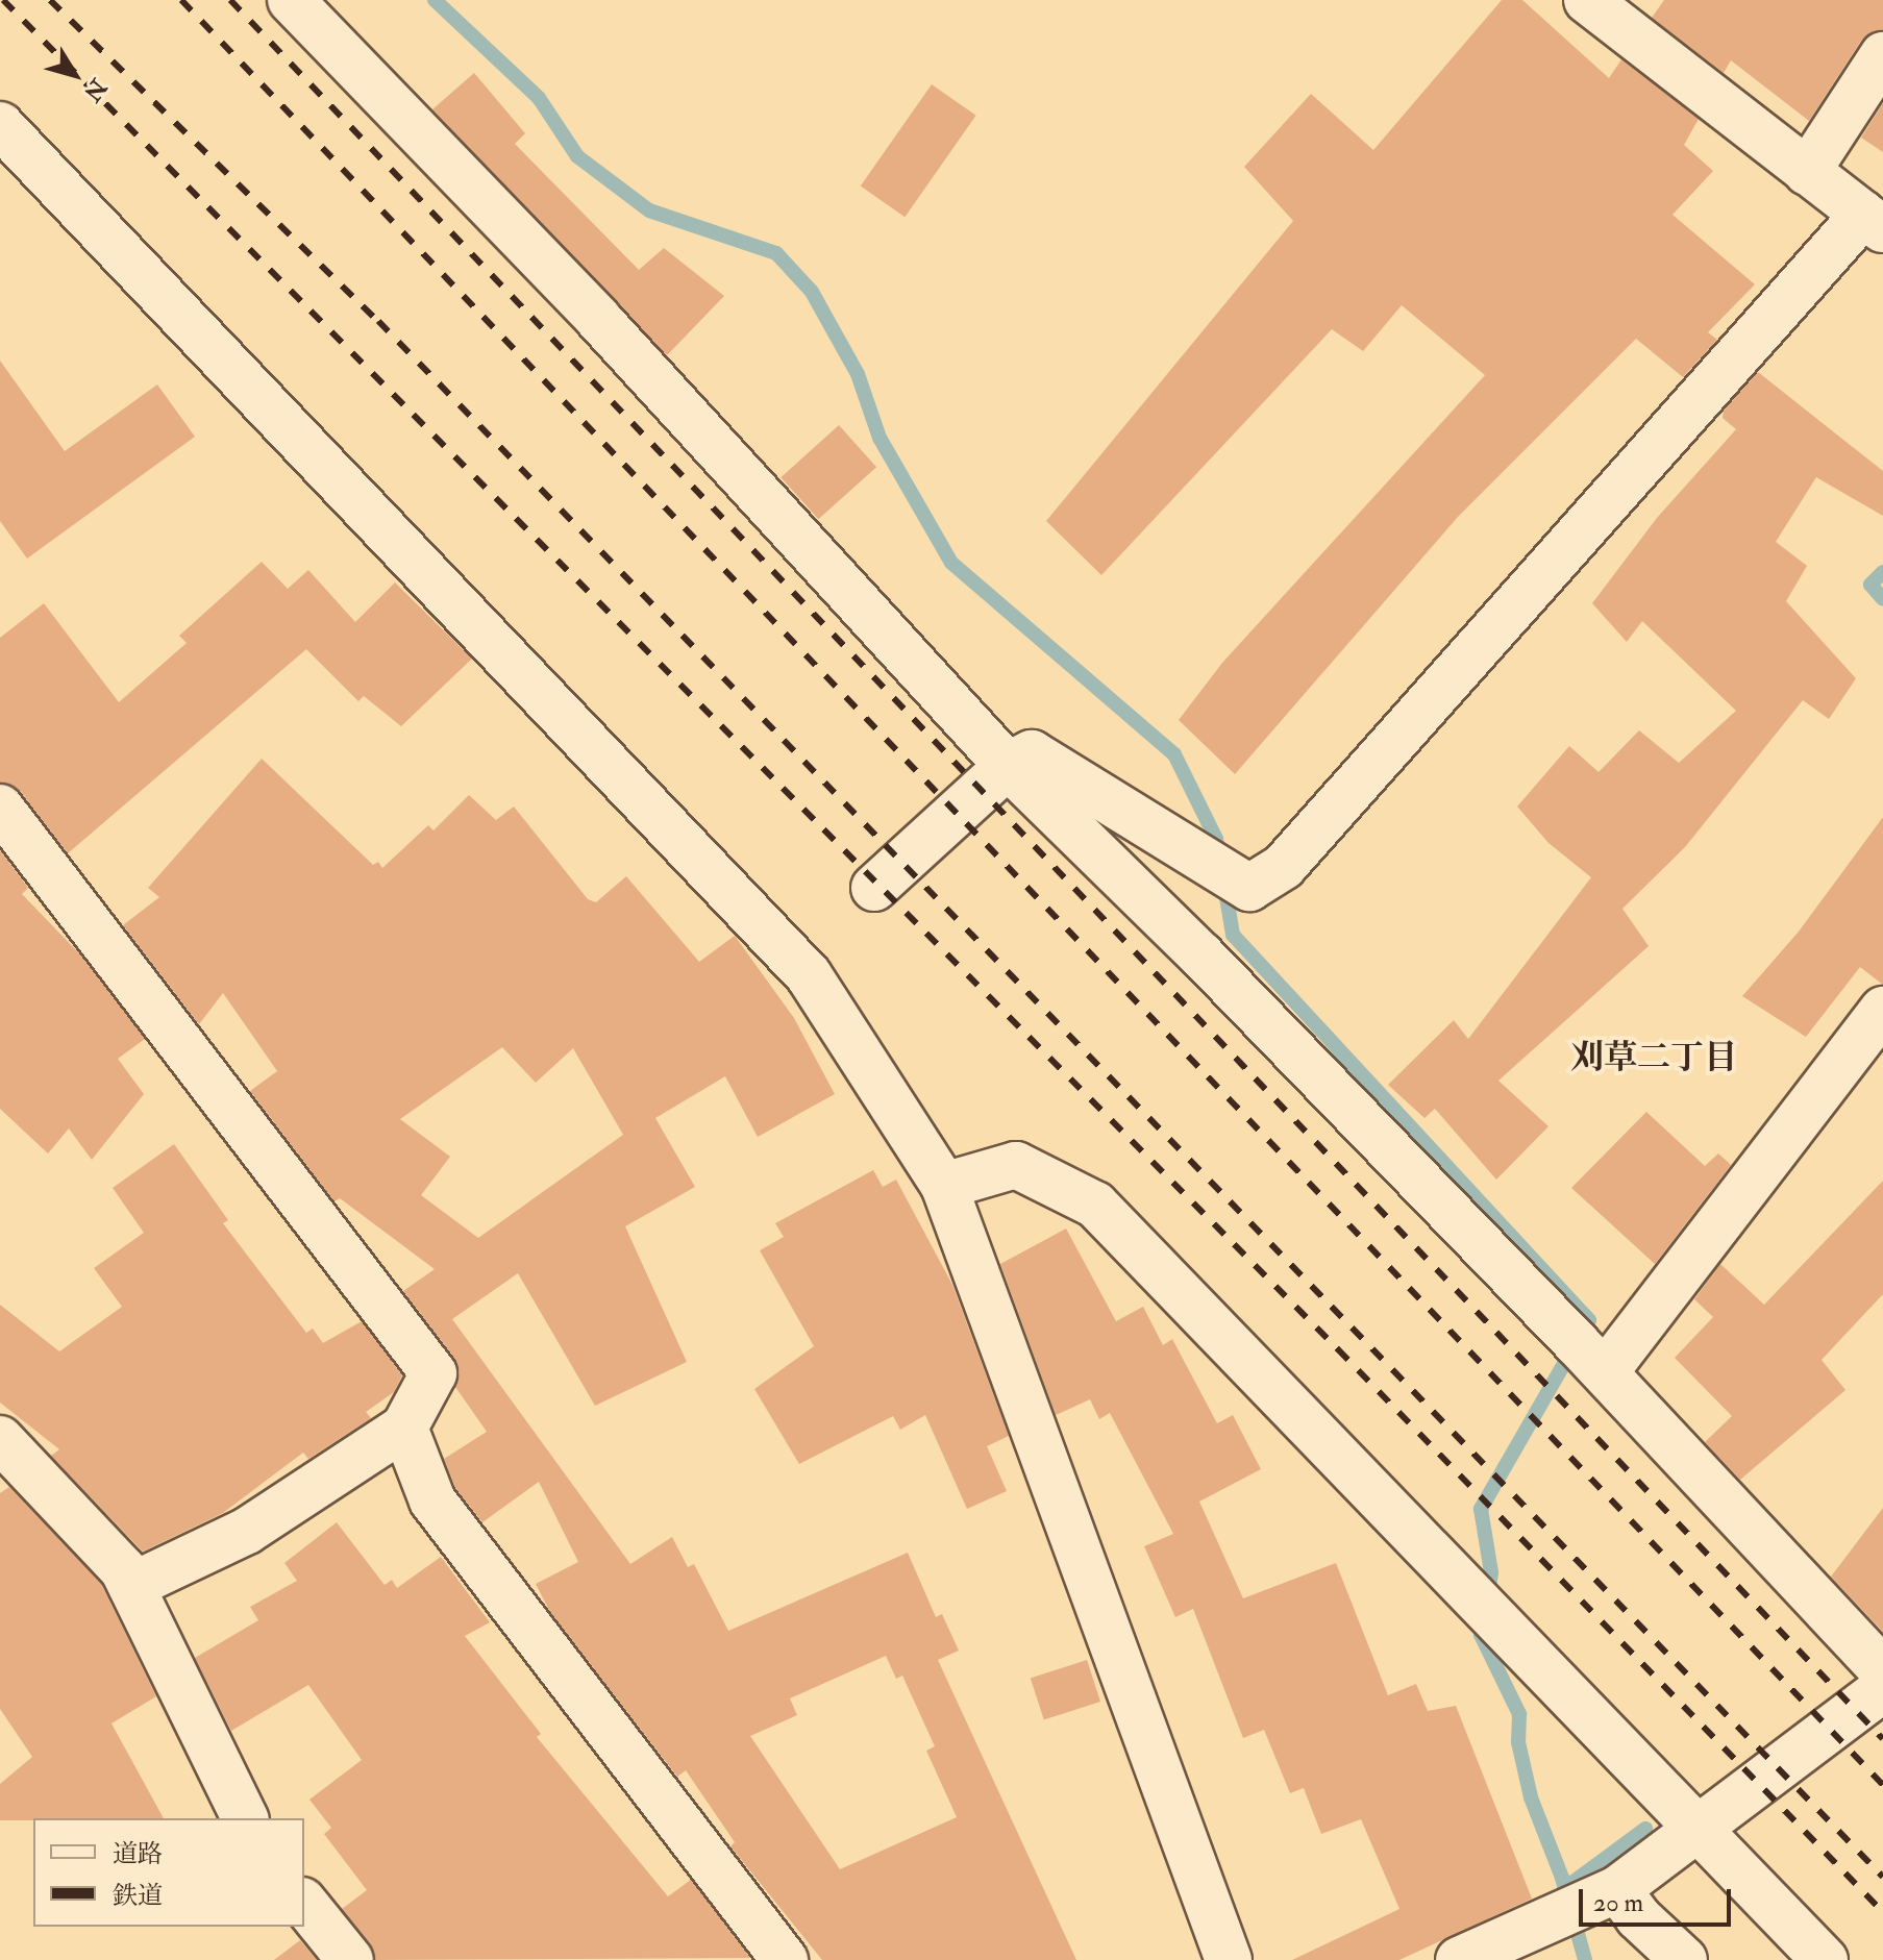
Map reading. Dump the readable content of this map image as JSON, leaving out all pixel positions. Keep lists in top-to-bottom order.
{
  "districts": ["刈草二丁目"],
  "legend": ["道路", "鉄道"],
  "scale_bar": "20 m",
  "north": "bottom right"
}
